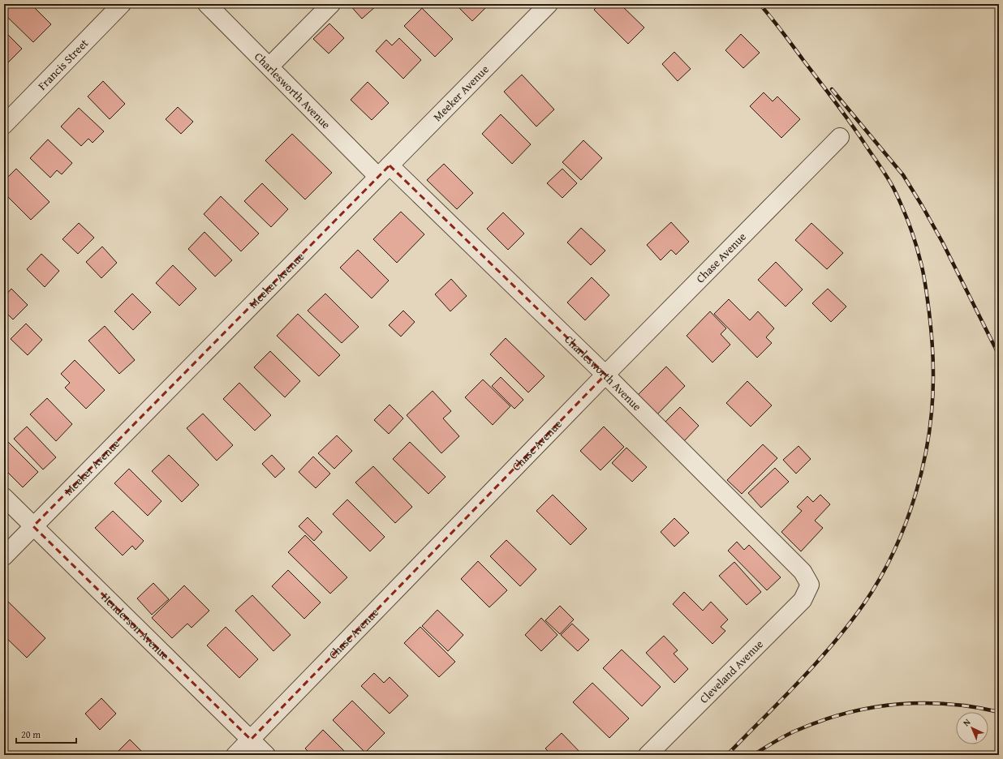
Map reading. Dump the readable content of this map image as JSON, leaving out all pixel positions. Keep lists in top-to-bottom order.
{
  "streets": {
    "street": [
      "Francis Street",
      "Charlesworth Avenue",
      "Meeker Avenue",
      "Chase Avenue",
      "Henderson Avenue",
      "Cleveland Avenue"
    ]
  },
  "crossings": [
    ["Charlesworth Avenue", "Meeker Avenue"],
    ["Charlesworth Avenue", "Chase Avenue"],
    ["Charlesworth Avenue", "Cleveland Avenue"],
    ["Meeker Avenue", "Henderson Avenue"],
    ["Chase Avenue", "Henderson Avenue"]
  ],
  "scale_bar": "20 m",
  "north": "top left"
}
